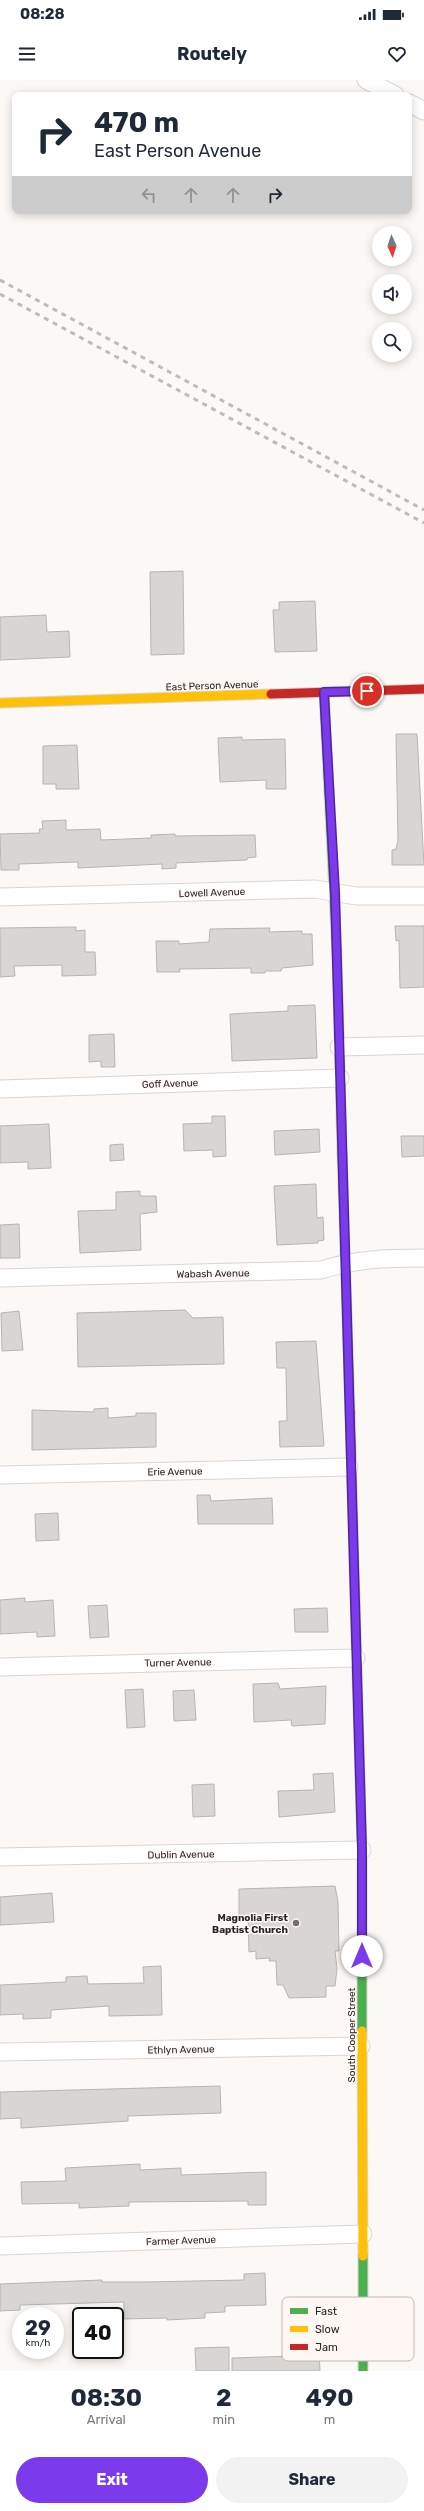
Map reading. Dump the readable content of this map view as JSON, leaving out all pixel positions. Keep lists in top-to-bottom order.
{
  "streets": {
    "street": [
      "East Person Avenue",
      "Lowell Avenue",
      "Goff Avenue",
      "Wabash Avenue",
      "Erie Avenue",
      "Turner Avenue",
      "Dublin Avenue",
      "South Cooper Street",
      "Ethlyn Avenue",
      "Farmer Avenue"
    ]
  },
  "crossings": [
    ["East Person Avenue", "South Cooper Street"],
    ["Lowell Avenue", "South Cooper Street"],
    ["Goff Avenue", "South Cooper Street"],
    ["Wabash Avenue", "South Cooper Street"],
    ["Erie Avenue", "South Cooper Street"],
    ["Turner Avenue", "South Cooper Street"],
    ["Dublin Avenue", "South Cooper Street"],
    ["South Cooper Street", "Ethlyn Avenue"],
    ["South Cooper Street", "Farmer Avenue"]
  ],
  "places": ["Magnolia First Baptist Church"],
  "legend": ["Fast", "Slow", "Jam"],
  "north": "bottom",
  "page": {
    "status": "08:28",
    "header": "Routely",
    "turn": ["470 m", "East Person Avenue"],
    "speed": "29 km/h",
    "limit": "40",
    "eta": [
      "08:30",
      "Arrival",
      "2",
      "min",
      "490",
      "m"
    ],
    "buttons": ["Exit", "Share"]
  }
}
